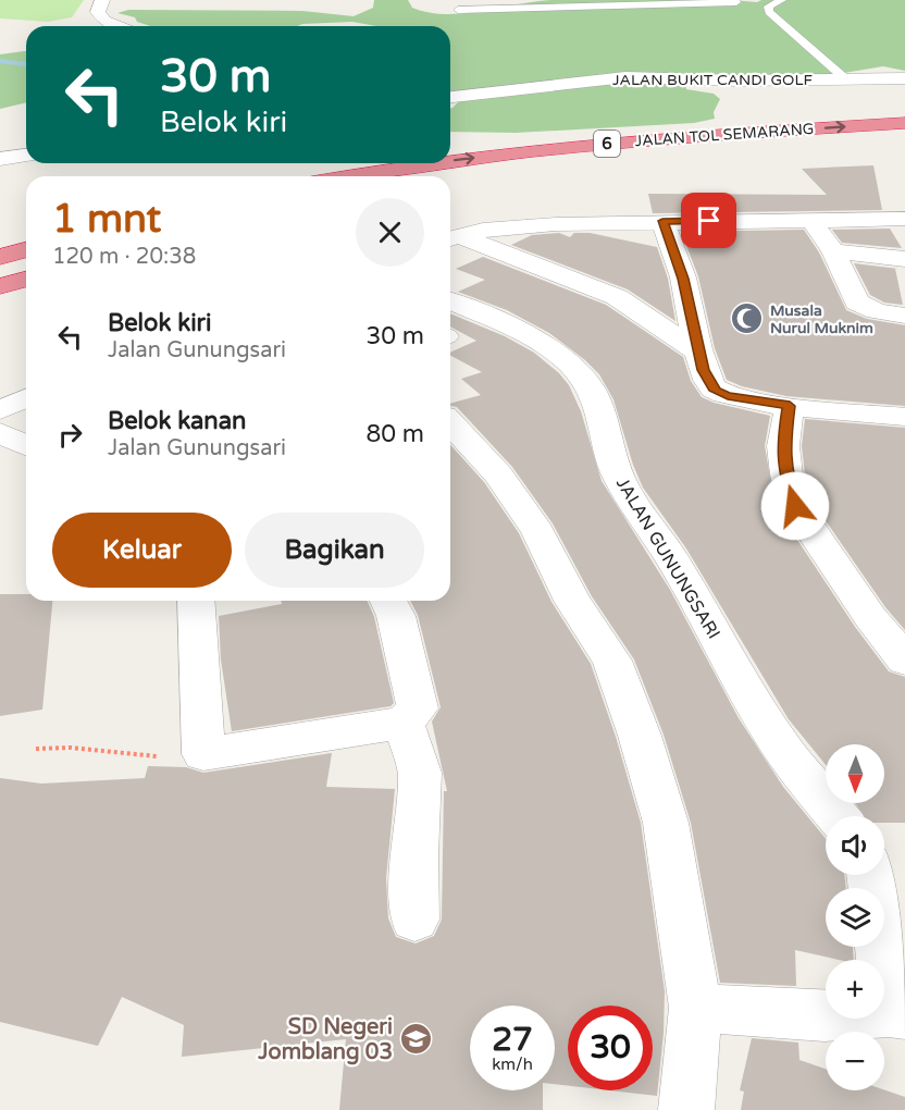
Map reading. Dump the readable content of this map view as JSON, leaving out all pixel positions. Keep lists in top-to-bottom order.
{
  "streets": {
    "highway": ["JALAN TOL SEMARANG", "6"],
    "street": ["JALAN BUKIT CANDI GOLF", "JALAN GUNUNGSARI"]
  },
  "one_way": ["JALAN TOL SEMARANG"],
  "places": {
    "mosque": ["Musala Nurul Muknim"],
    "school or university": ["SD Negeri Jomblang 03"]
  },
  "north": "bottom",
  "page": {
    "turn": ["30 m", "Belok kiri"],
    "heading": ["1 mnt", "120 m · 20:38"],
    "list": [
      {
        "name": "Belok kiri",
        "note": "Jalan Gunungsari",
        "value": "30 m"
      },
      {
        "name": "Belok kanan",
        "note": "Jalan Gunungsari",
        "value": "80 m"
      }
    ],
    "buttons": ["Keluar", "Bagikan"],
    "map_buttons": ["+", "−"],
    "speed": "27 km/h",
    "limit": "30"
  }
}
